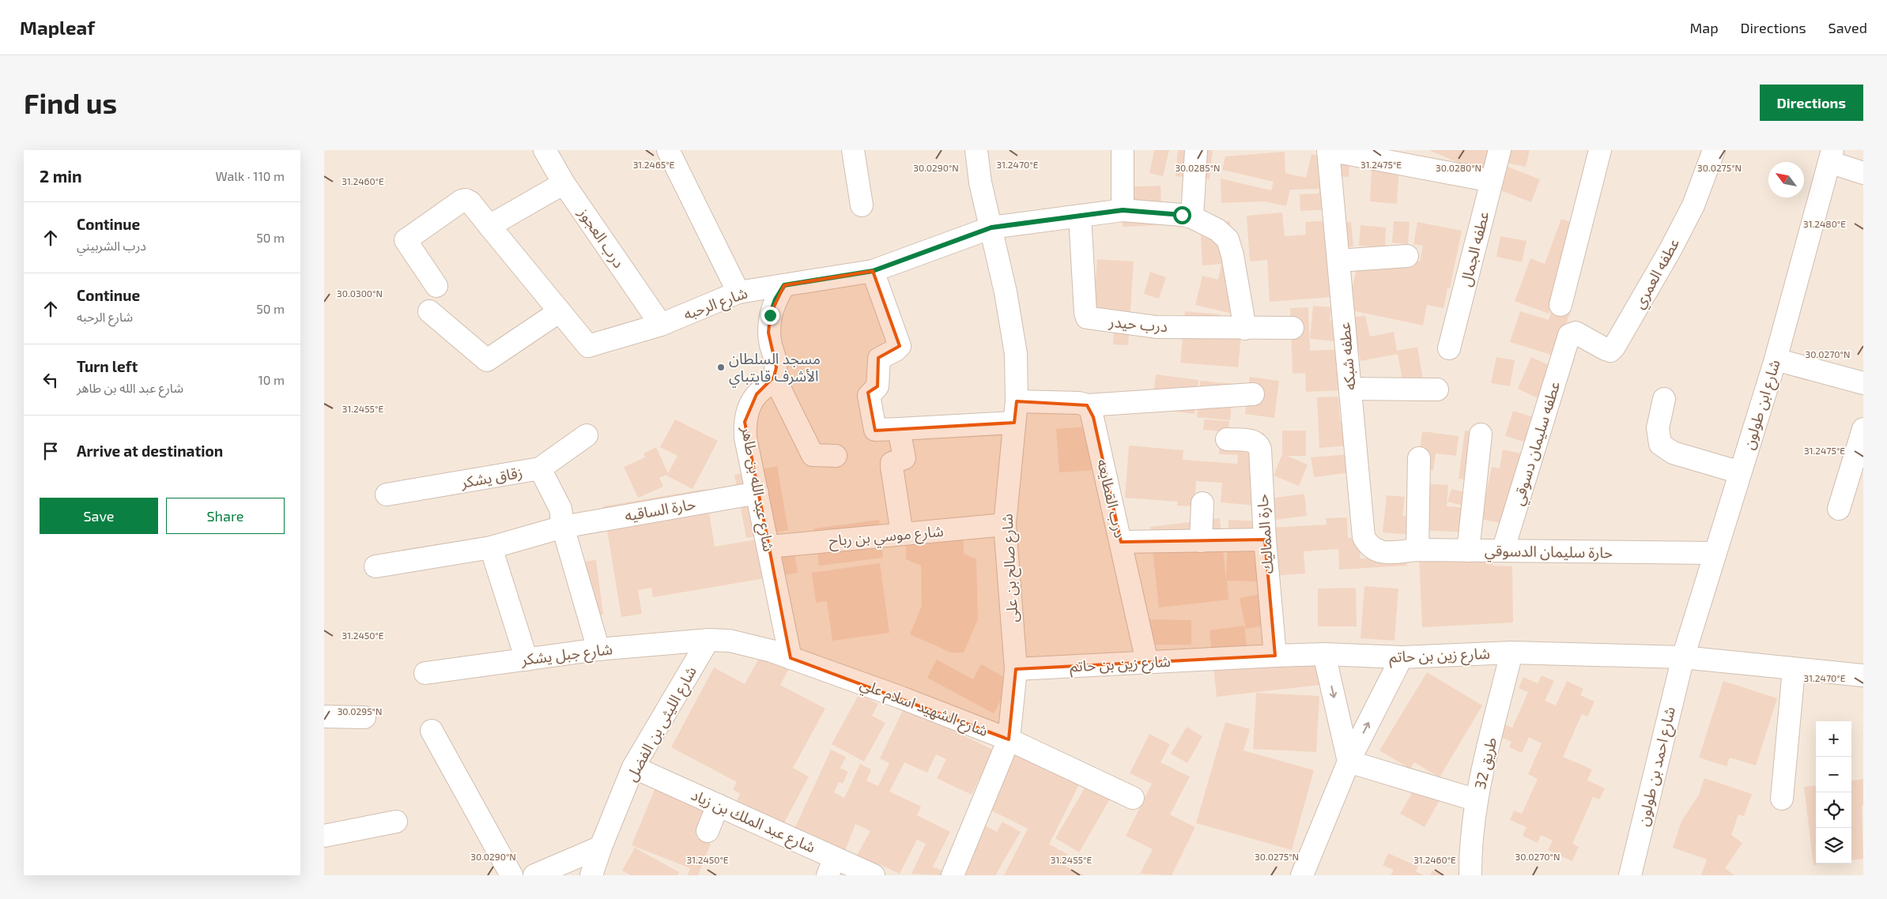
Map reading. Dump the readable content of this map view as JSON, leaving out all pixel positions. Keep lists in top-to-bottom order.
{
  "streets": {
    "street": [
      "درب العجوز",
      "عطفه الجمال",
      "عطفه العمري",
      "شارع الرحبه",
      "درب حيدر",
      "عطفه شبكه",
      "شارع ابن طولون",
      "عطفه سليمان دسوقي",
      "زقاق يشكر",
      "شارع عبد الله بن طاهر",
      "درب القطايعه",
      "حارة الساقيه",
      "حارة المماليك",
      "شارع موسي بن رباح",
      "حارة سليمان الدسوقي",
      "شارع صالح بن على",
      "شارع جبل يشكر",
      "شارع زين بن حاتم",
      "شارع الشهيد اسلام علي",
      "شارع الليثى بن الفضل",
      "طريق 32",
      "شارع احمد بن طولون",
      "شارع عبد الملك بن زياد"
    ]
  },
  "crossings": [
    ["درب العجوز", "شارع الرحبه"],
    ["عطفه الجمال", "عطفه شبكه"],
    ["عطفه العمري", "عطفه سليمان دسوقي"],
    ["شارع الرحبه", "درب حيدر"],
    ["شارع الرحبه", "شارع صالح بن على"],
    ["عطفه شبكه", "حارة سليمان الدسوقي"],
    ["شارع ابن طولون", "حارة سليمان الدسوقي"],
    ["شارع ابن طولون", "شارع زين بن حاتم"],
    ["شارع ابن طولون", "شارع احمد بن طولون"],
    ["عطفه سليمان دسوقي", "حارة سليمان الدسوقي"],
    ["شارع عبد الله بن طاهر", "حارة الساقيه"],
    ["شارع عبد الله بن طاهر", "شارع موسي بن رباح"],
    ["شارع عبد الله بن طاهر", "شارع الشهيد اسلام علي"],
    ["درب القطايعه", "شارع زين بن حاتم"],
    ["حارة المماليك", "شارع زين بن حاتم"],
    ["شارع موسي بن رباح", "شارع صالح بن على"],
    ["شارع صالح بن على", "شارع زين بن حاتم"],
    ["شارع صالح بن على", "شارع الشهيد اسلام علي"],
    ["شارع جبل يشكر", "شارع الشهيد اسلام علي"],
    ["شارع جبل يشكر", "شارع الليثى بن الفضل"],
    ["شارع زين بن حاتم", "طريق 32"],
    ["شارع زين بن حاتم", "شارع احمد بن طولون"],
    ["شارع الشهيد اسلام علي", "شارع الليثى بن الفضل"],
    ["شارع الليثى بن الفضل", "شارع عبد الملك بن زياد"]
  ],
  "places": ["مسجد السلطان الأشرف قايتباي"],
  "north": "top left",
  "page": {
    "header": "Mapleaf",
    "nav": ["Map", "Directions", "Saved"],
    "buttons": [
      "Directions",
      ["Save", "Share"]
    ],
    "title": "Find us",
    "heading": ["2 min", "Walk · 110 m"],
    "list": [
      ["Continue", "درب الشربيني", "50 m"],
      ["Continue", "شارع الرحبه", "50 m"],
      ["Turn left", "شارع عبد الله بن طاهر", "10 m"],
      "Arrive at destination"
    ],
    "map_buttons": ["+", "−"]
  },
  "coordinates": [
    "31.2465°E",
    "31.2470°E",
    "31.2475°E",
    "30.0290°N",
    "30.0285°N",
    "30.0280°N",
    "30.0275°N",
    "31.2460°E",
    "31.2480°E",
    "30.0300°N",
    "30.0270°N",
    "31.2455°E",
    "31.2450°E",
    "30.0295°N"
  ]
}
